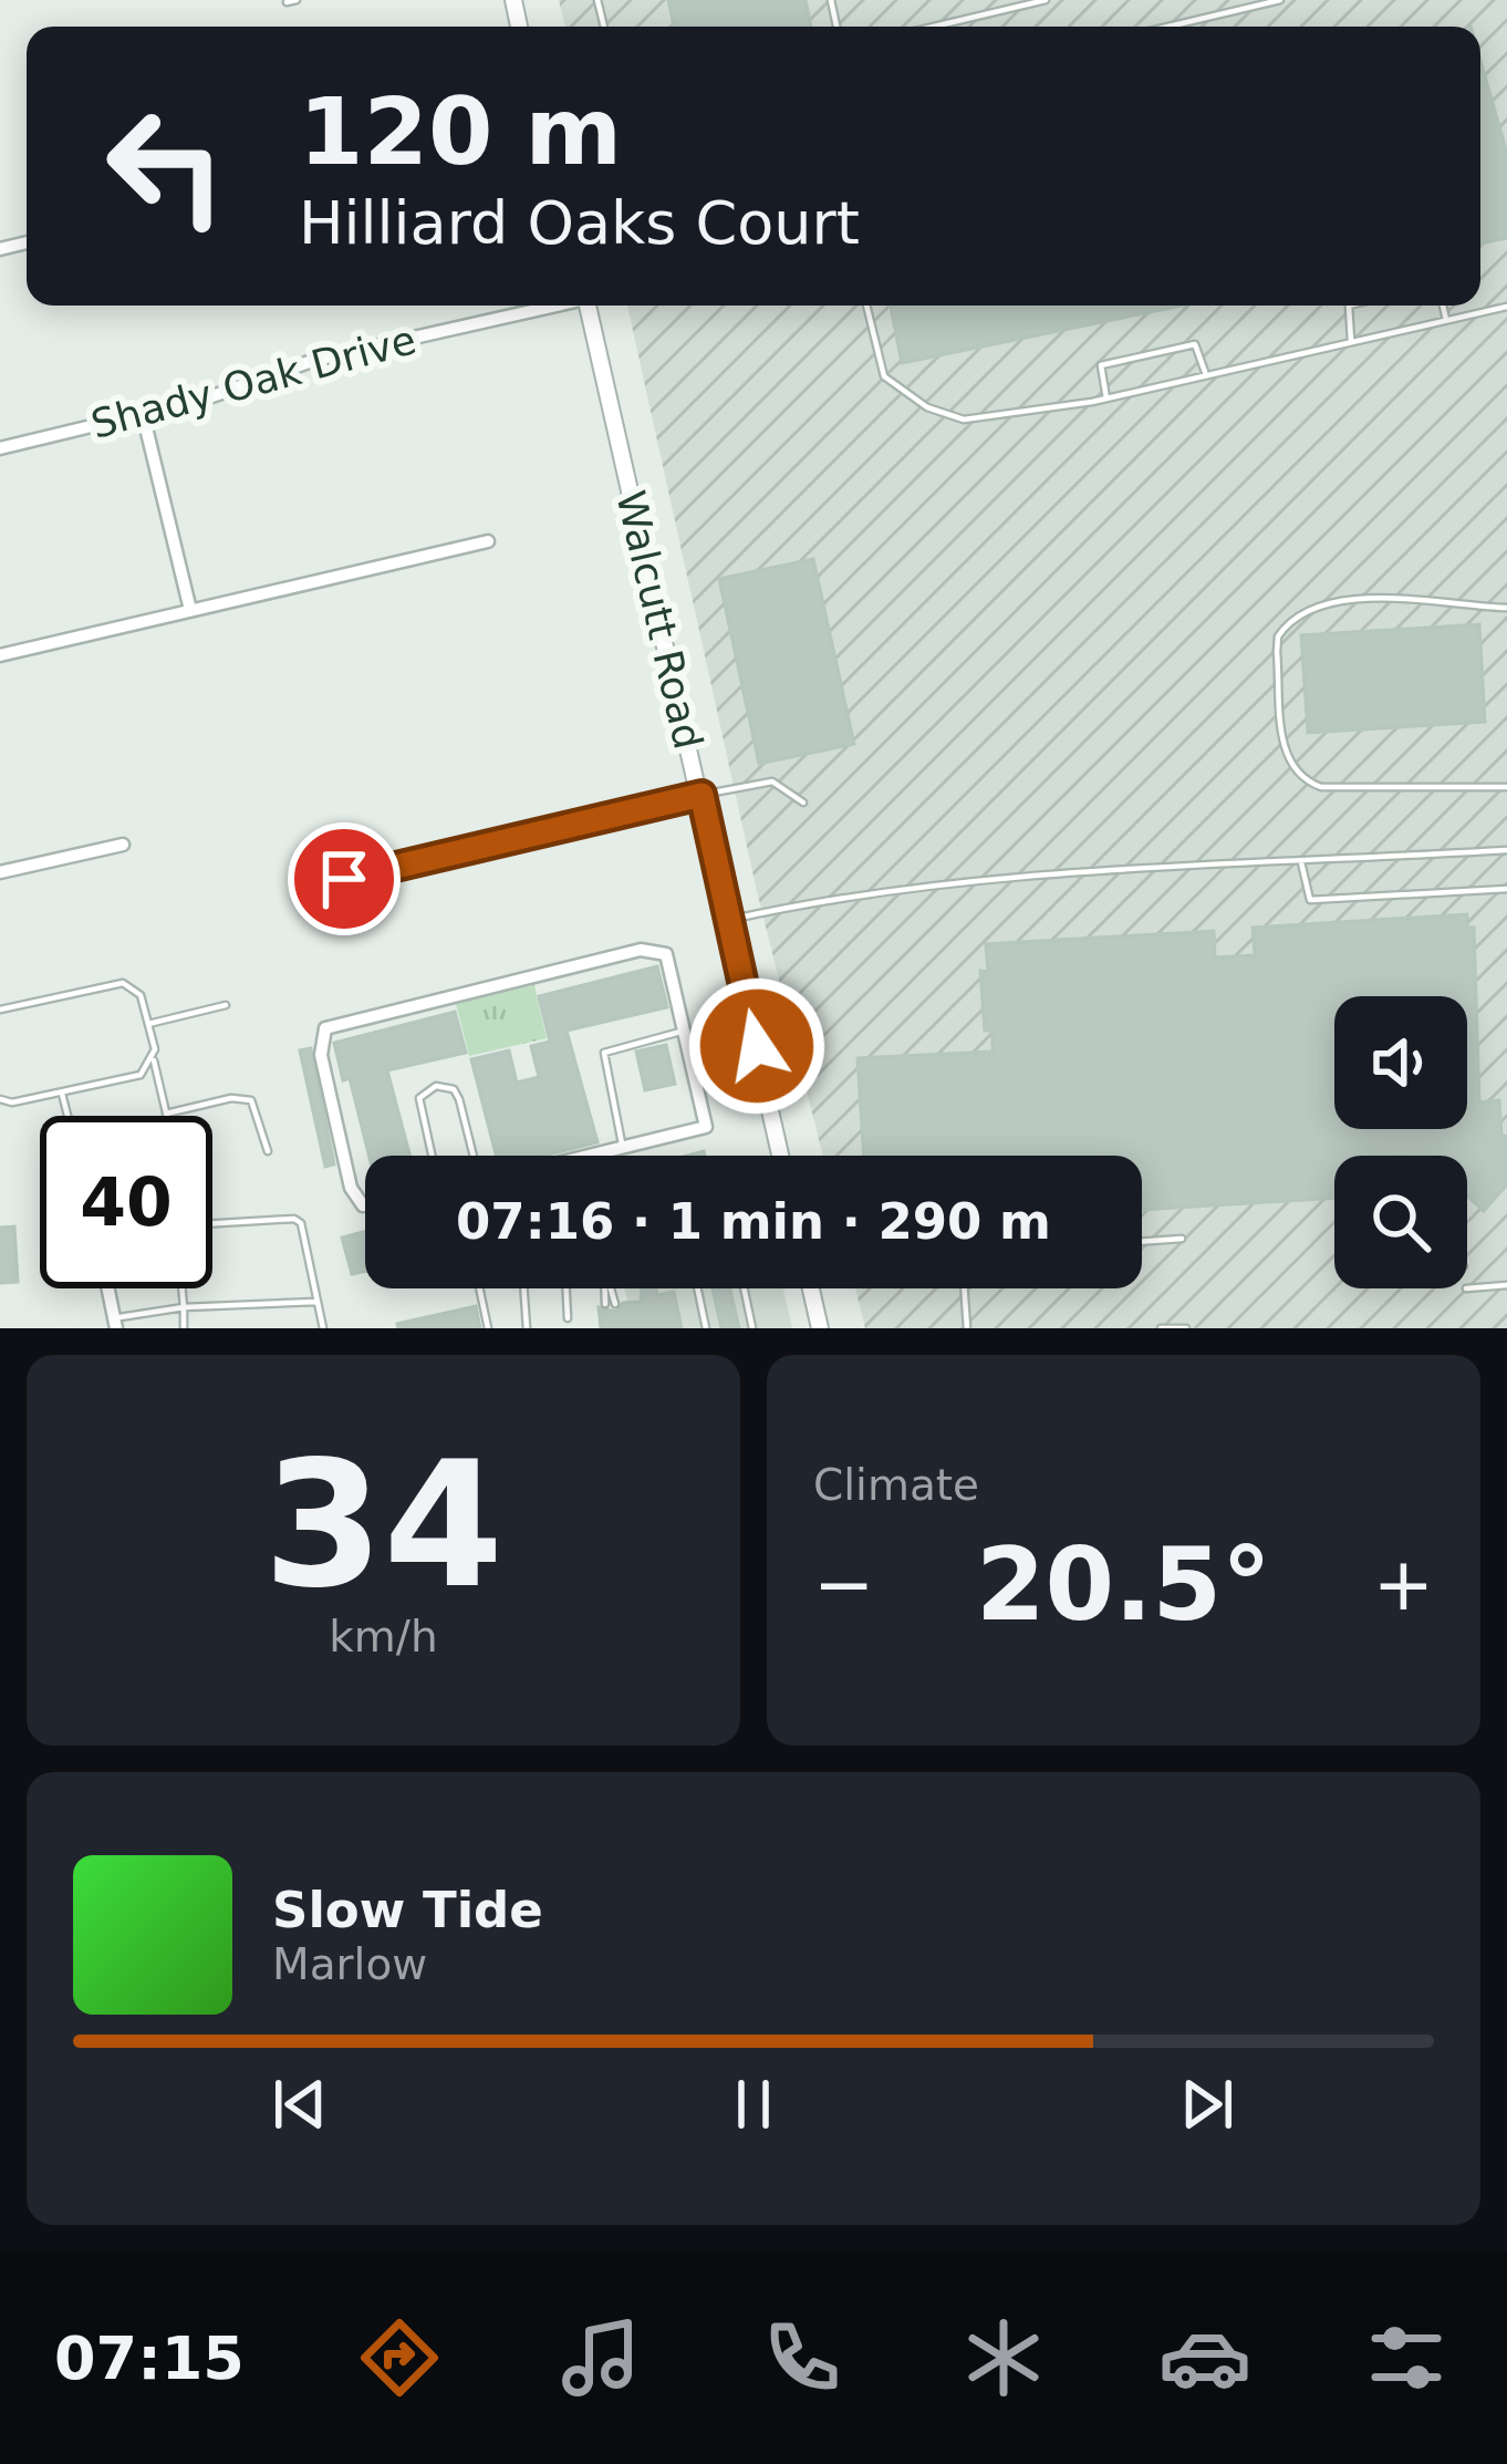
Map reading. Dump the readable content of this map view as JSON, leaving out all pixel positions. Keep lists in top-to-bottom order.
{
  "streets": {
    "street": ["Shady Oak Drive", "Walcutt Road"]
  },
  "page": {
    "turn": ["120 m", "Hilliard Oaks Court"],
    "limit": "40",
    "trip": "07:16 · 1 min · 290 m",
    "tile": [
      ["34", "km/h"],
      "Climate"
    ],
    "heat": ["−", "20.5°", "+"],
    "song": ["Slow Tide", "Marlow"],
    "tabs": "07:15"
  }
}
